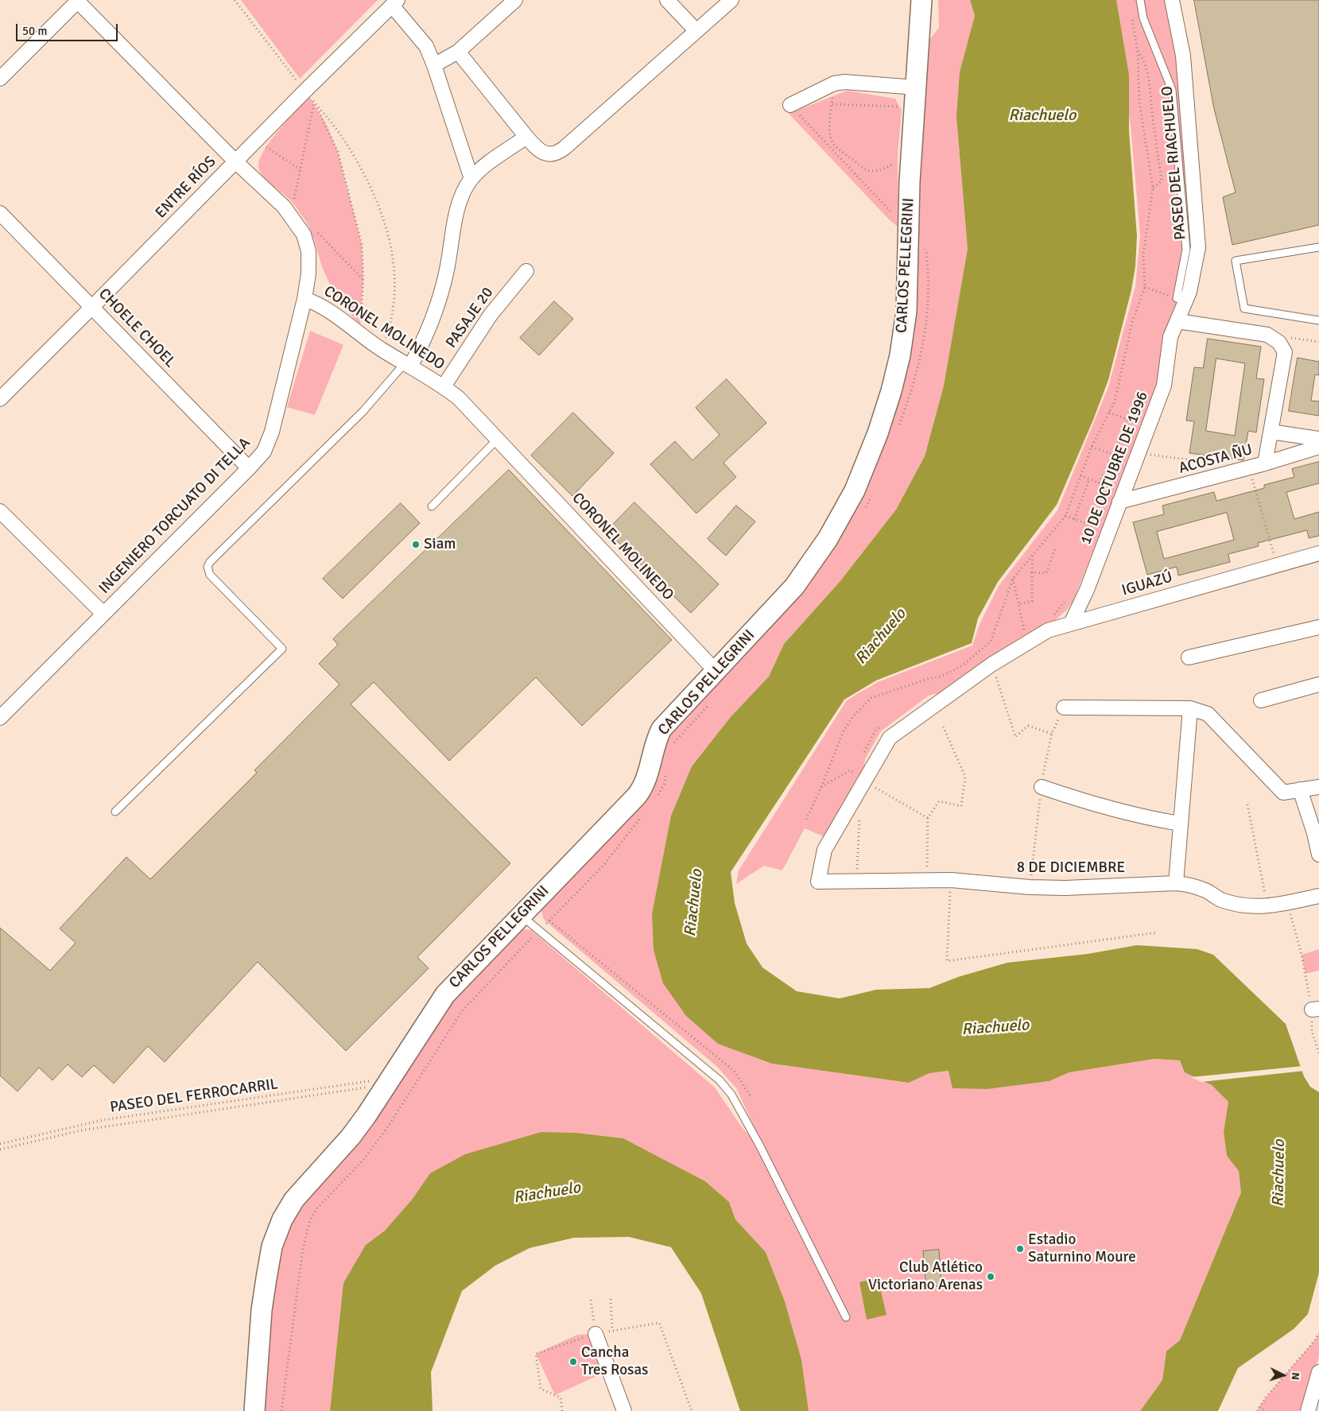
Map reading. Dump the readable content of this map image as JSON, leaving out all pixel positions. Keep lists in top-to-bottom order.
{
  "streets": {
    "street": [
      "PASEO DEL RIACHUELO",
      "ENTRE RÍOS",
      "CARLOS PELLEGRINI",
      "PASAJE 20",
      "CHOELE CHOEL",
      "CORONEL MOLINEDO",
      "ACOSTA ÑU",
      "10 DE OCTUBRE DE 1996",
      "INGENIERO TORCUATO DI TELLA",
      "IGUAZÚ",
      "8 DE DICIEMBRE"
    ],
    "path": ["PASEO DEL FERROCARRIL"]
  },
  "crossings": [
    ["PASEO DEL RIACHUELO", "10 DE OCTUBRE DE 1996"],
    ["ENTRE RÍOS", "CHOELE CHOEL"],
    ["ENTRE RÍOS", "CORONEL MOLINEDO"],
    ["CARLOS PELLEGRINI", "CORONEL MOLINEDO"],
    ["CARLOS PELLEGRINI", "PASEO DEL FERROCARRIL"],
    ["PASAJE 20", "CORONEL MOLINEDO"],
    ["CHOELE CHOEL", "INGENIERO TORCUATO DI TELLA"],
    ["CORONEL MOLINEDO", "INGENIERO TORCUATO DI TELLA"],
    ["ACOSTA ÑU", "10 DE OCTUBRE DE 1996"],
    ["10 DE OCTUBRE DE 1996", "IGUAZÚ"],
    ["IGUAZÚ", "8 DE DICIEMBRE"]
  ],
  "water": ["Riachuelo"],
  "places": [
    "Siam",
    "Estadio Saturnino Moure",
    "Club Atlético Victoriano Arenas",
    "Cancha Tres Rosas"
  ],
  "scale_bar": "50 m",
  "north": "right"
}
